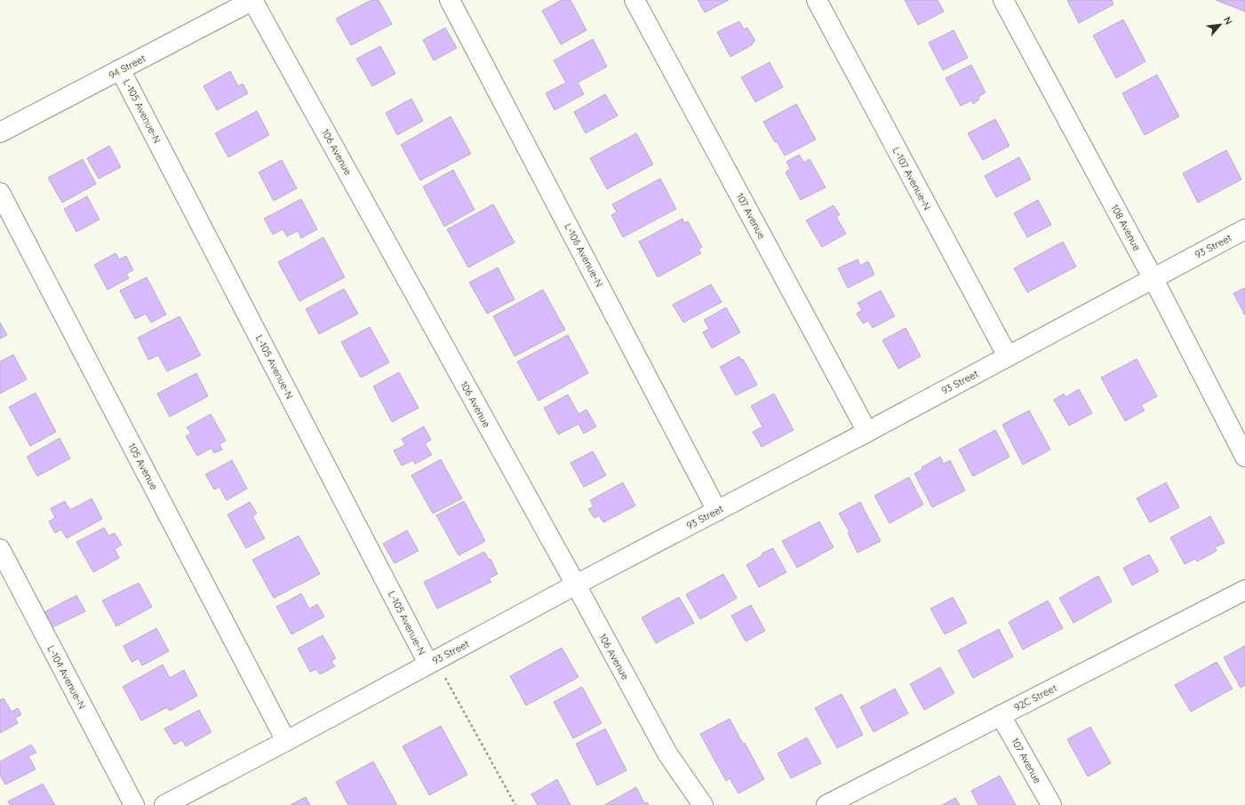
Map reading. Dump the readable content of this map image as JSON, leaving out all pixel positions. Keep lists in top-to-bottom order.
{
  "streets": {
    "street": [
      "94 Street",
      "L-105 Avenue-N",
      "106 Avenue",
      "L-107 Avenue-N",
      "107 Avenue",
      "108 Avenue",
      "93 Street",
      "L-106 Avenue-N",
      "105 Avenue",
      "L-104 Avenue-N",
      "92C Street"
    ]
  },
  "crossings": [
    ["94 Street", "L-105 Avenue-N"],
    ["94 Street", "106 Avenue"],
    ["L-105 Avenue-N", "93 Street"],
    ["106 Avenue", "93 Street"],
    ["L-107 Avenue-N", "93 Street"],
    ["107 Avenue", "93 Street"],
    ["107 Avenue", "92C Street"],
    ["108 Avenue", "93 Street"],
    ["93 Street", "L-106 Avenue-N"],
    ["93 Street", "105 Avenue"]
  ],
  "north": "top right"
}
